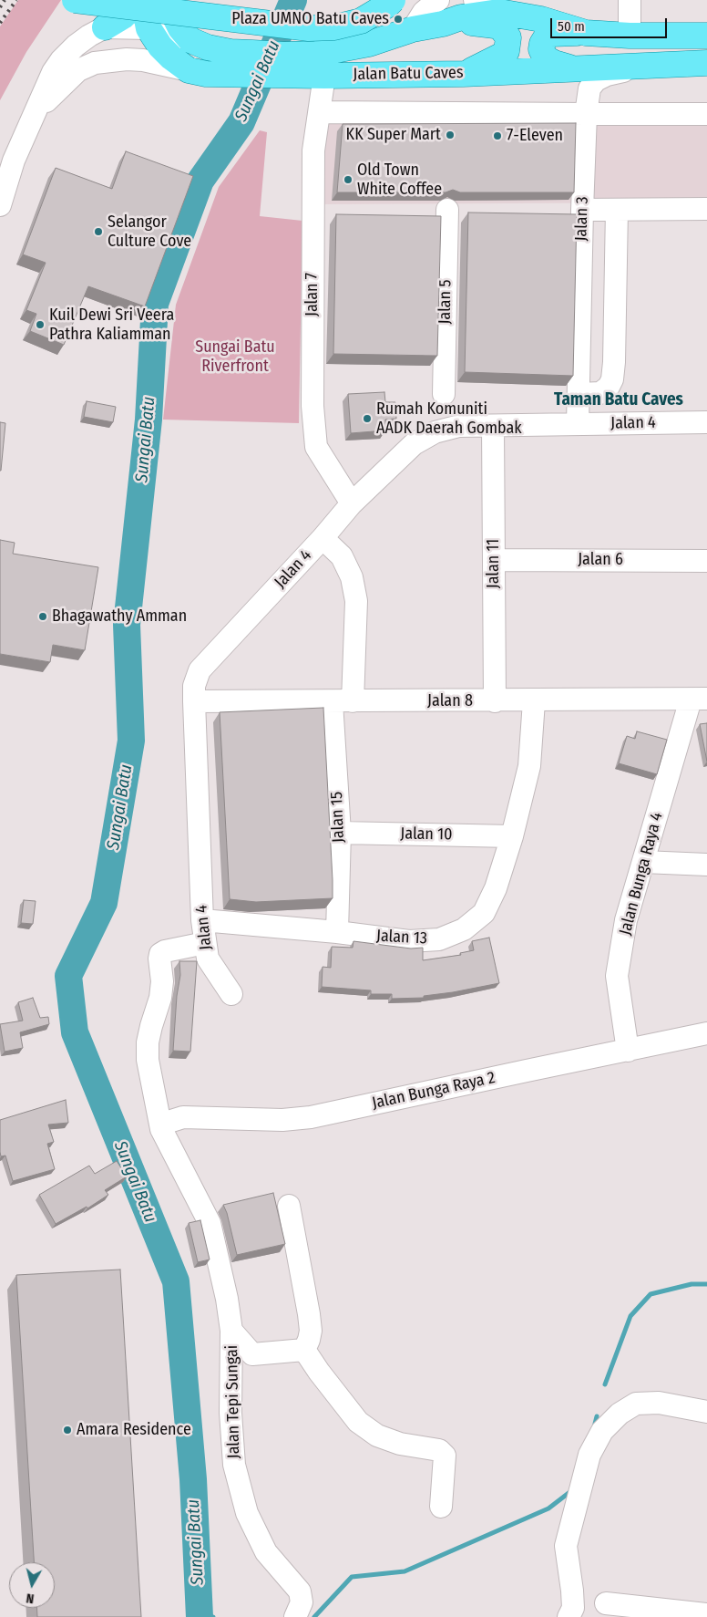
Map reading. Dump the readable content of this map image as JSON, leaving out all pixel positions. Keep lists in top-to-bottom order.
{
  "streets": {
    "main road": ["Jalan Batu Caves"],
    "street": [
      "Jalan 3",
      "Jalan 7",
      "Jalan 5",
      "Jalan 4",
      "Jalan 6",
      "Jalan 11",
      "Jalan 8",
      "Jalan 15",
      "Jalan 10",
      "Jalan Bunga Raya 4",
      "Jalan 13",
      "Jalan Bunga Raya 2",
      "Jalan Tepi Sungai"
    ]
  },
  "crossings": [
    ["Jalan Batu Caves", "Jalan 3"],
    ["Jalan Batu Caves", "Jalan 7"],
    ["Jalan 3", "Jalan 4"],
    ["Jalan 7", "Jalan 4"],
    ["Jalan 4", "Jalan 11"],
    ["Jalan 4", "Jalan 8"],
    ["Jalan 4", "Jalan 13"],
    ["Jalan 4", "Jalan Tepi Sungai"],
    ["Jalan 6", "Jalan 11"],
    ["Jalan 11", "Jalan 8"],
    ["Jalan 8", "Jalan 15"],
    ["Jalan 8", "Jalan Bunga Raya 4"],
    ["Jalan 8", "Jalan 13"],
    ["Jalan 15", "Jalan 10"],
    ["Jalan 15", "Jalan 13"],
    ["Jalan 10", "Jalan 13"],
    ["Jalan Bunga Raya 4", "Jalan Bunga Raya 2"],
    ["Jalan Bunga Raya 2", "Jalan Tepi Sungai"]
  ],
  "districts": ["Taman Batu Caves"],
  "water": ["Sungai Batu"],
  "parks": ["Sungai Batu Riverfront"],
  "places": [
    "Plaza UMNO Batu Caves",
    "KK Super Mart",
    "7-Eleven",
    "Old Town White Coffee",
    "Selangor Culture Cove",
    "Kuil Dewi Sri Veera Pathra Kaliamman",
    "Rumah Komuniti AADK Daerah Gombak",
    "Bhagawathy Amman",
    "Amara Residence"
  ],
  "scale_bar": "50 m",
  "north": "bottom"
}
